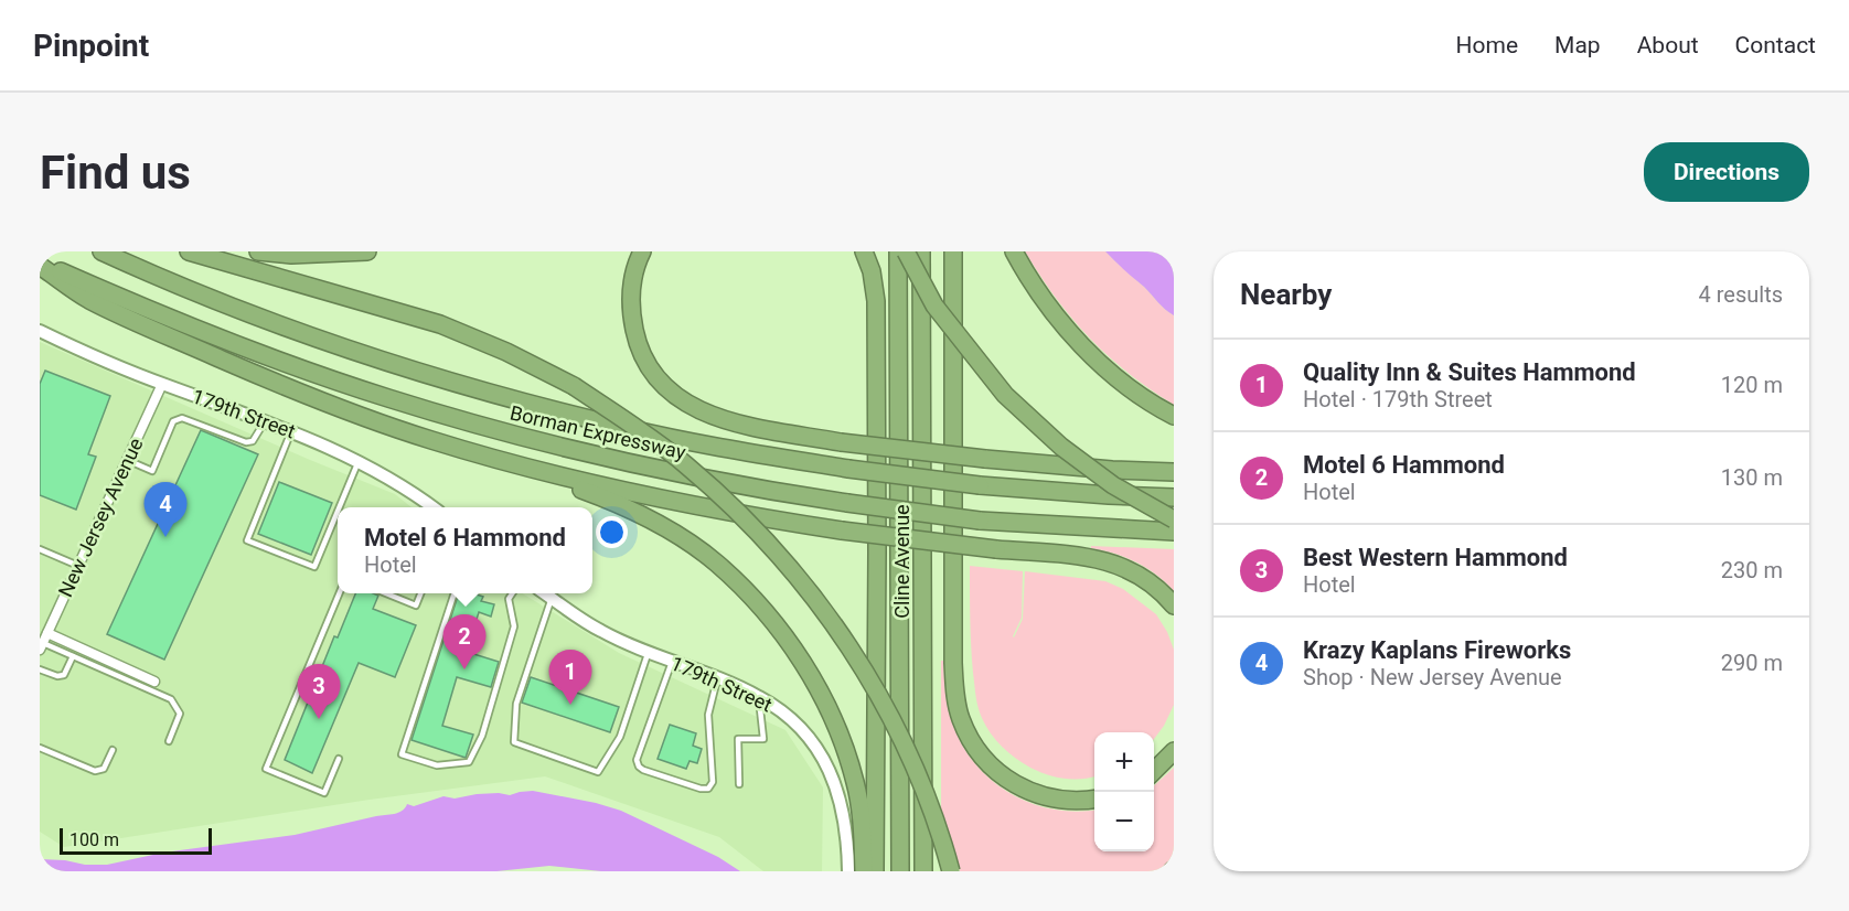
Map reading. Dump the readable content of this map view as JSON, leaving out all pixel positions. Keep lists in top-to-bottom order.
{
  "streets": {
    "highway": ["Borman Expressway", "Cline Avenue"],
    "street": ["179th Street", "New Jersey Avenue"]
  },
  "crossings": [
    ["179th Street", "New Jersey Avenue"]
  ],
  "scale_bar": "100 m",
  "page": {
    "header": "Pinpoint",
    "nav": [
      "Home",
      "Map",
      "About",
      "Contact"
    ],
    "buttons": "Directions",
    "title": "Find us",
    "heading": ["Nearby", "4 results"],
    "list": [
      {
        "mark": "1",
        "name": "Quality Inn & Suites Hammond",
        "note": "Hotel · 179th Street",
        "value": "120 m"
      },
      {
        "mark": "2",
        "name": "Motel 6 Hammond",
        "note": "Hotel",
        "value": "130 m"
      },
      {
        "mark": "3",
        "name": "Best Western Hammond",
        "note": "Hotel",
        "value": "230 m"
      },
      {
        "mark": "4",
        "name": "Krazy Kaplans Fireworks",
        "note": "Shop · New Jersey Avenue",
        "value": "290 m"
      }
    ],
    "pins": [
      "4",
      "2",
      "1",
      "3"
    ],
    "popup": ["Motel 6 Hammond", "Hotel"],
    "map_buttons": ["+", "−"],
    "scale": "100 m"
  }
}
